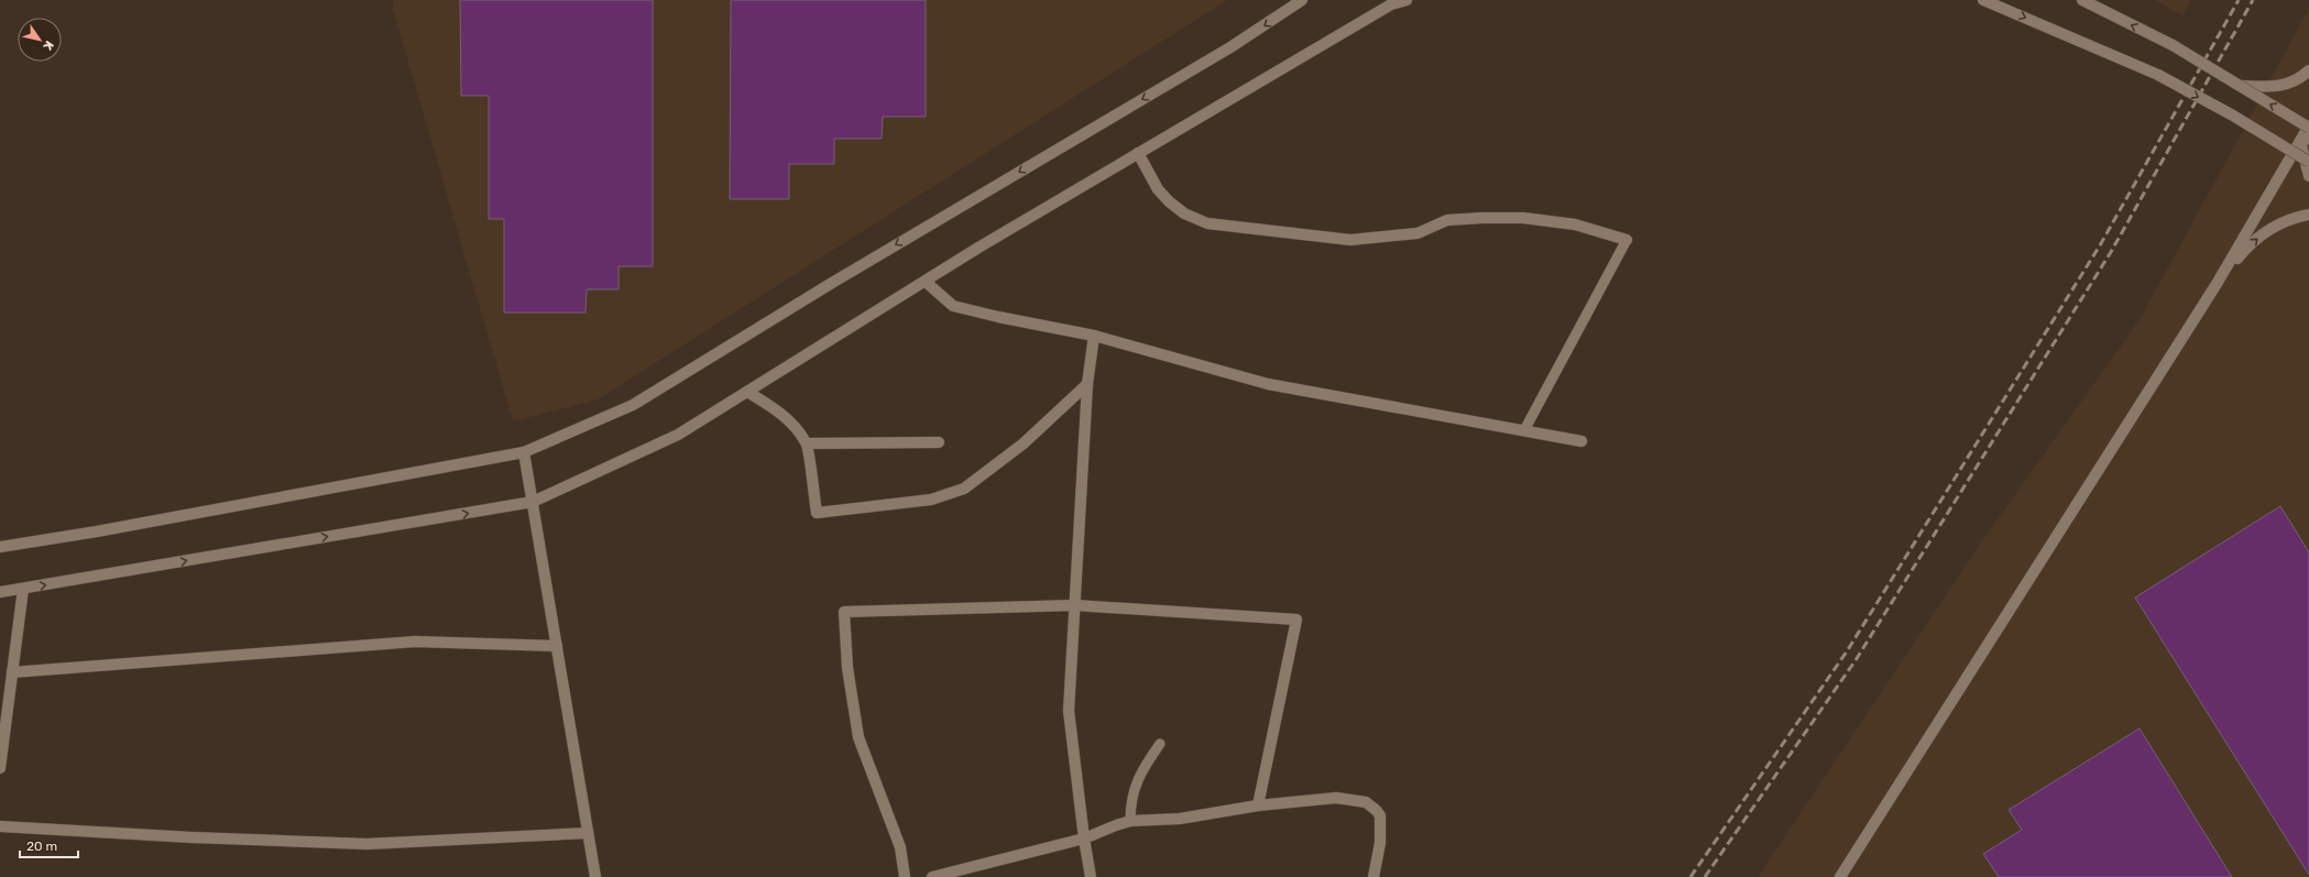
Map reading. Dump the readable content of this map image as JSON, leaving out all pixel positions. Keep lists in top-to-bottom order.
{
  "scale_bar": "20 m",
  "north": "bottom right"
}
